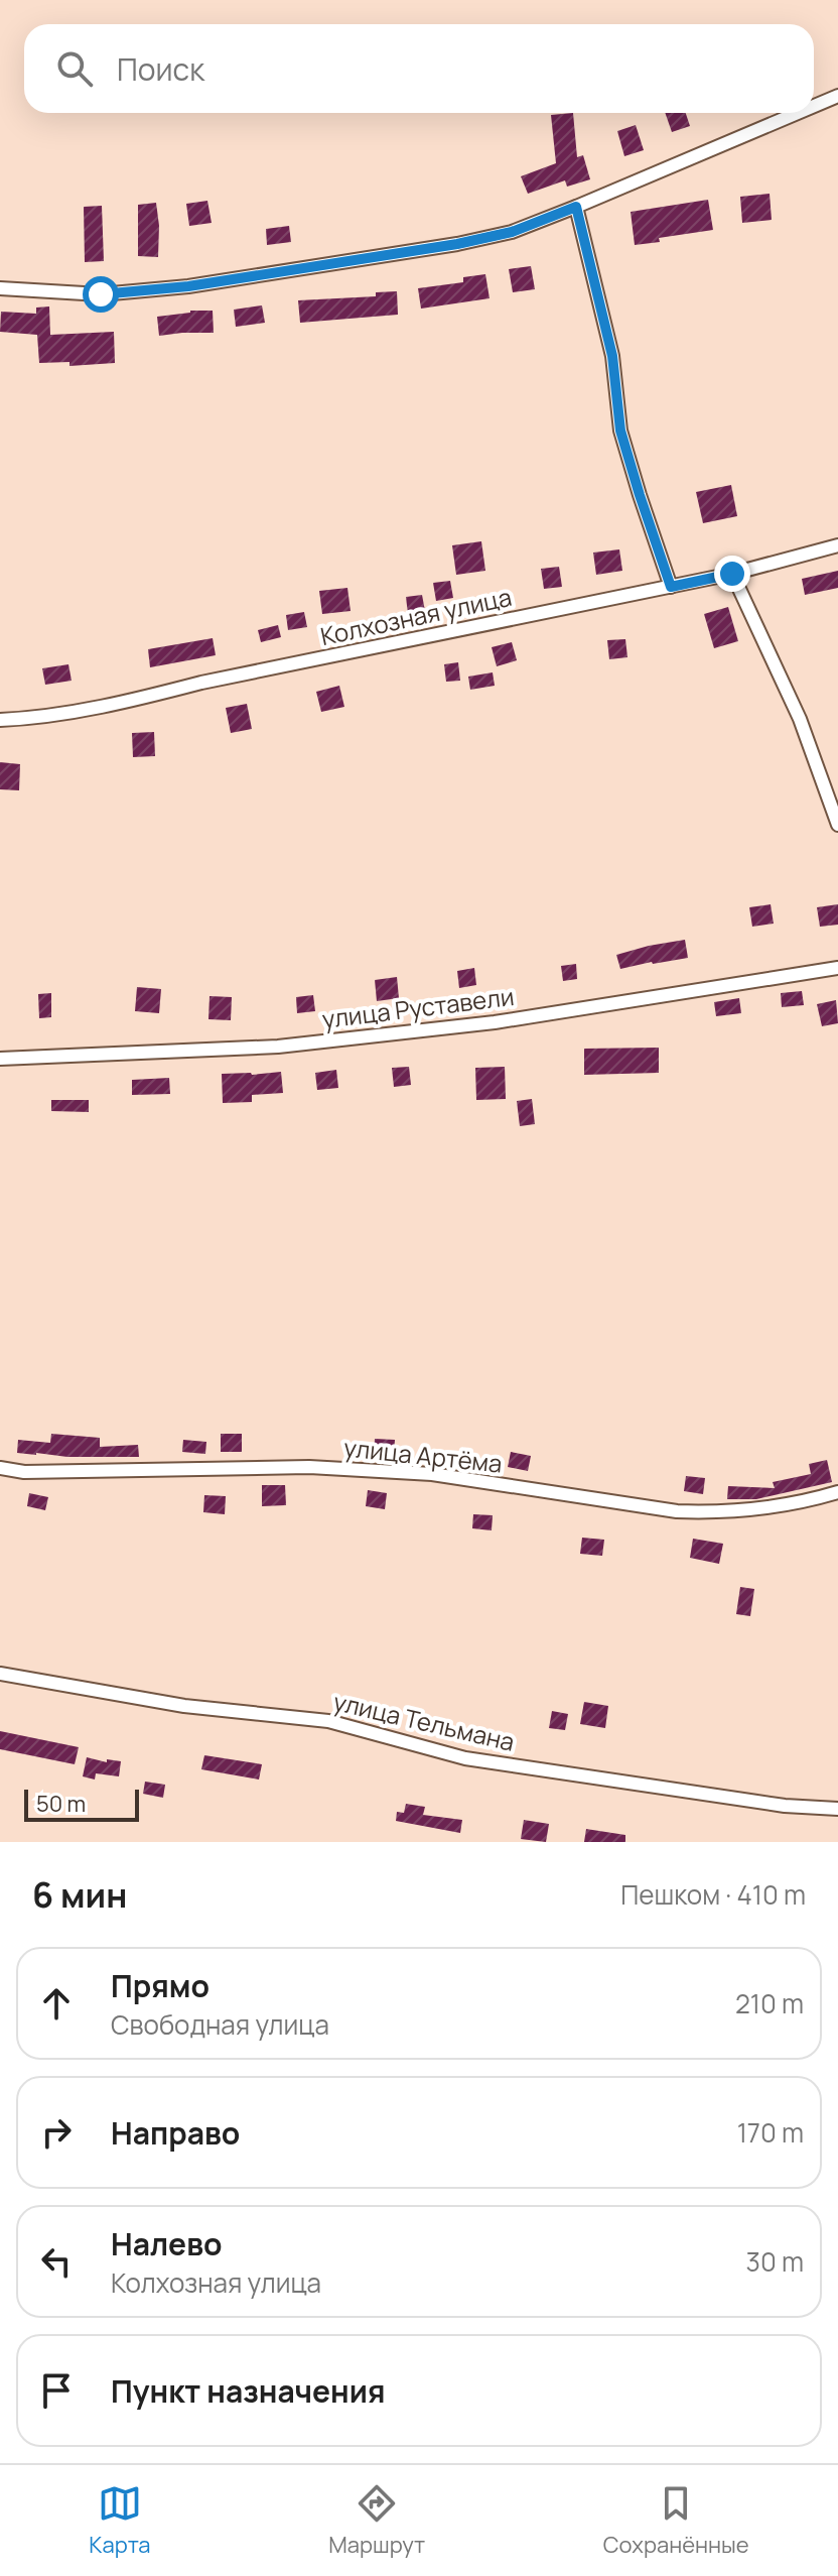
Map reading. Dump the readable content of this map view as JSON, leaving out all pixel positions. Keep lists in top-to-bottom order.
{
  "streets": {
    "street": [
      "Колхозная улица",
      "улица Руставели",
      "улица Артёма",
      "улица Тельмана"
    ]
  },
  "scale_bar": "50 m",
  "page": {
    "search": "Поиск",
    "scale": "50 m",
    "heading": ["6 мин", "Пешком · 410 m"],
    "list": [
      ["Прямо", "Свободная улица", "210 m"],
      ["Направо", "170 m"],
      ["Налево", "Колхозная улица", "30 m"],
      "Пункт назначения"
    ],
    "nav": ["Карта", "Маршрут", "Сохранённые"]
  }
}
